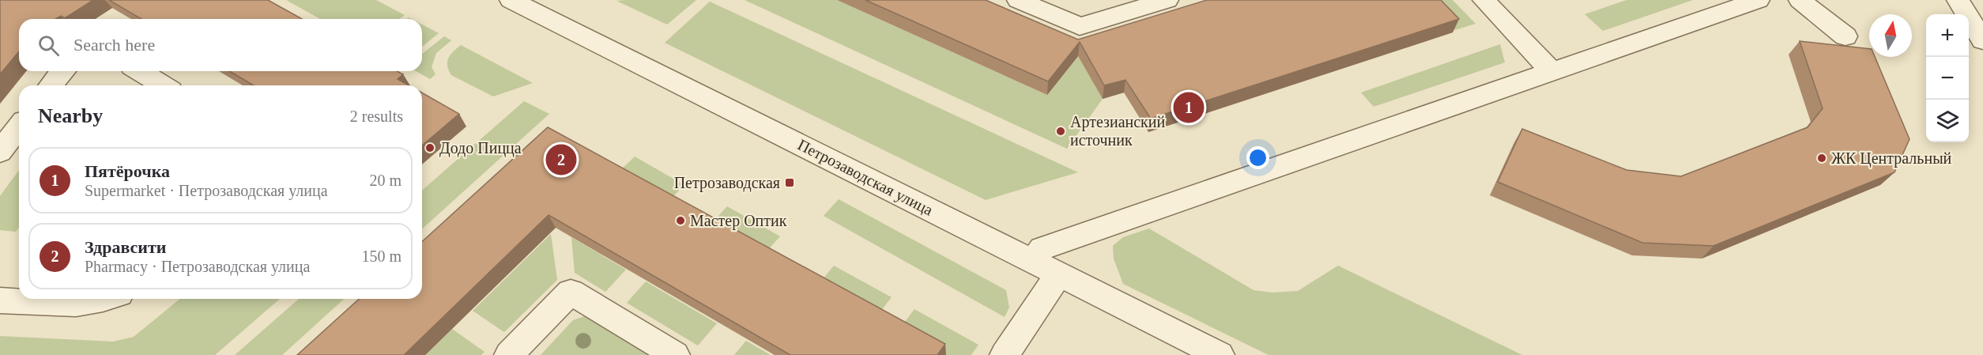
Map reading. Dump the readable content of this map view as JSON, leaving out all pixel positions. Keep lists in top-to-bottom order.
{
  "streets": {
    "street": ["Петрозаводская улица"]
  },
  "places": {
    "other": [
      "Артезианский источник",
      "Додо Пицца",
      "ЖК Центральный",
      "Мастер Оптик"
    ],
    "transit": ["Петрозаводская"]
  },
  "north": "top",
  "page": {
    "map_buttons": ["+", "−"],
    "search": "Search here",
    "heading": ["Nearby", "2 results"],
    "pins": ["1", "2"],
    "list": [
      {
        "mark": "1",
        "name": "Пятёрочка",
        "note": "Supermarket · Петрозаводская улица",
        "value": "20 m"
      },
      {
        "mark": "2",
        "name": "Здравсити",
        "note": "Pharmacy · Петрозаводская улица",
        "value": "150 m"
      }
    ]
  }
}
